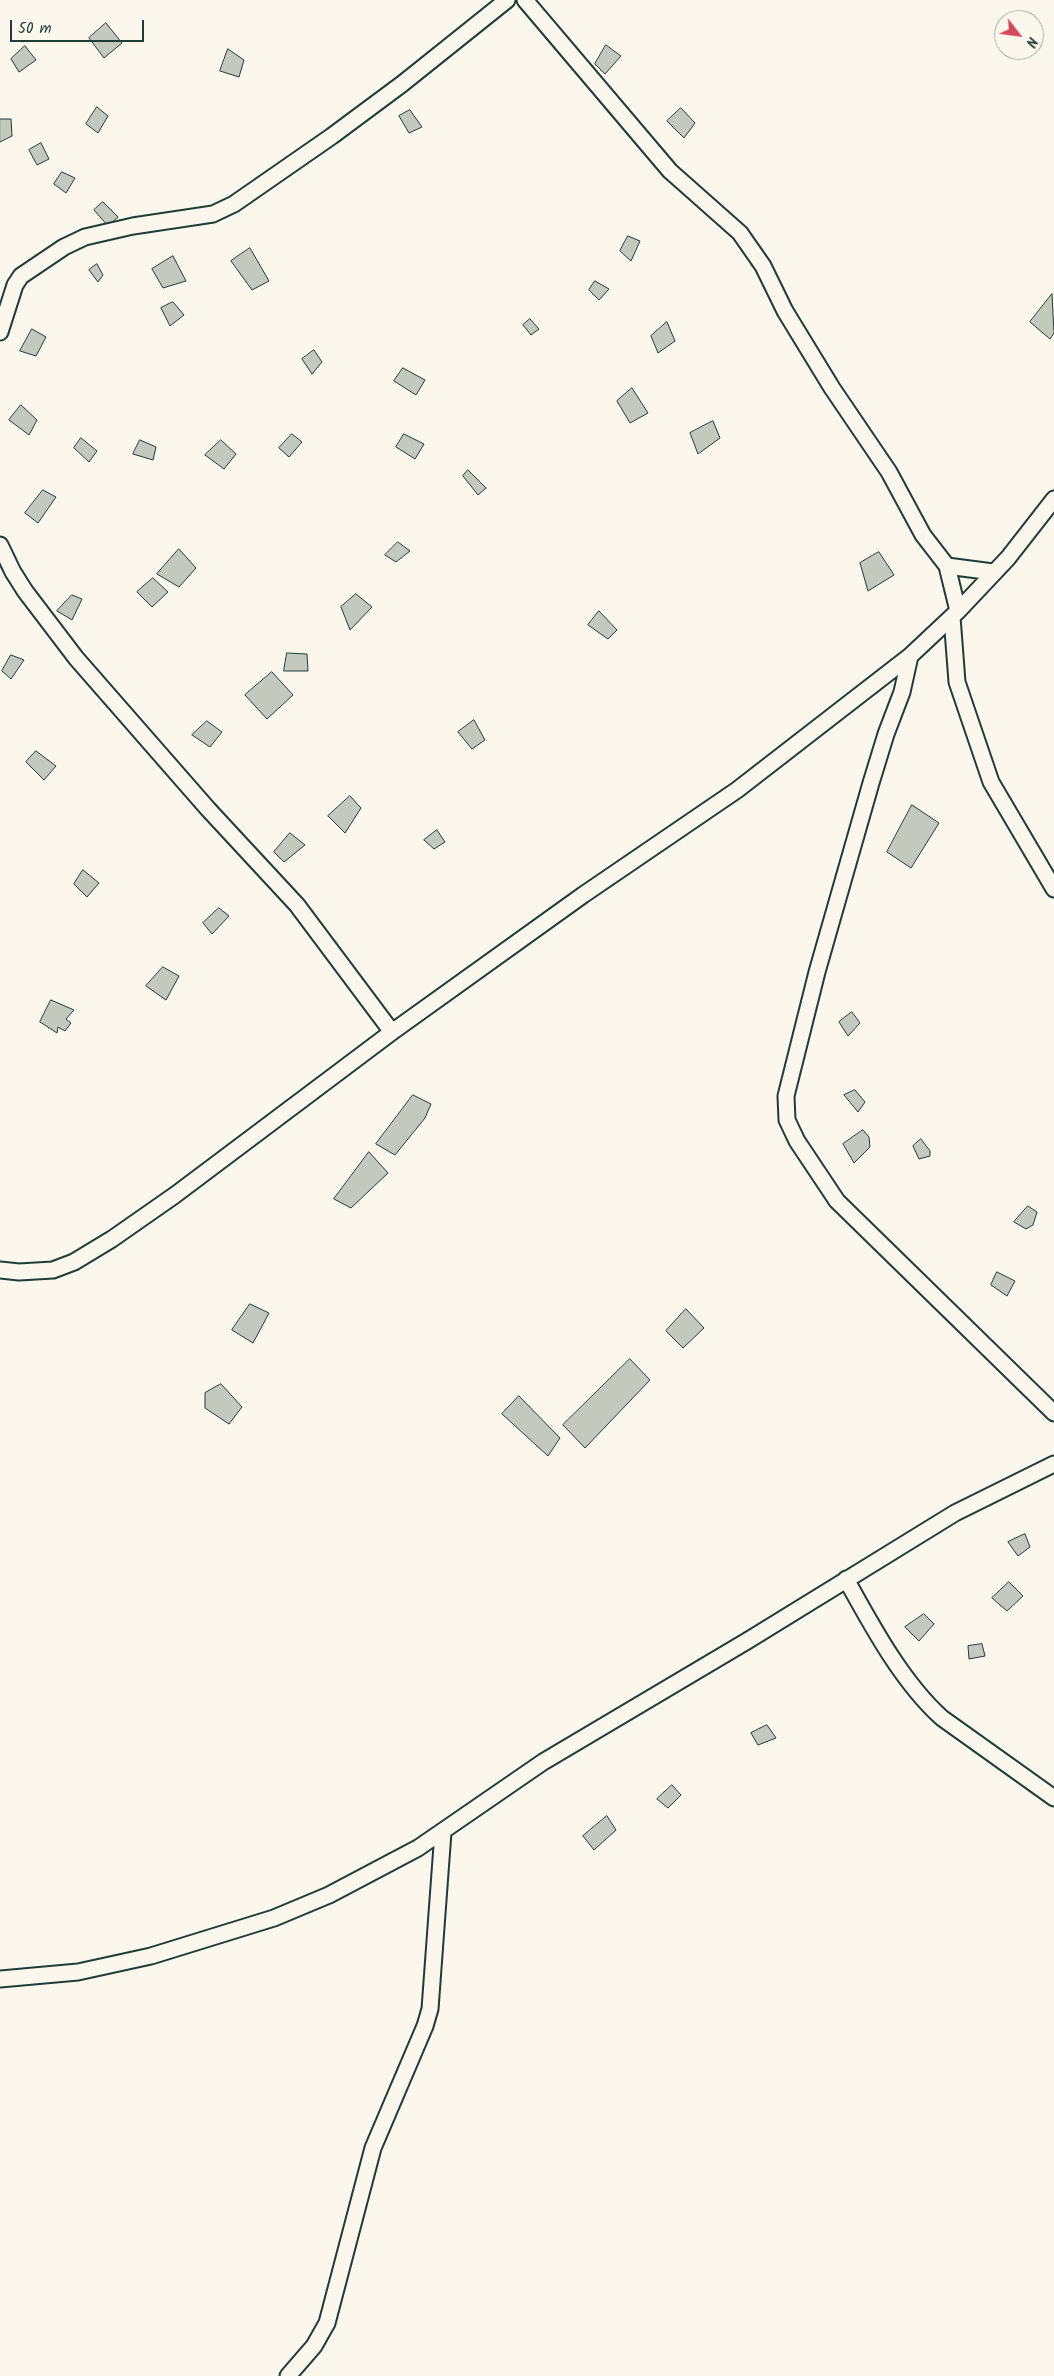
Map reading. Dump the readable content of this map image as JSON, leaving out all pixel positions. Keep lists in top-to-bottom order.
{
  "scale_bar": "50 m",
  "north": "bottom right"
}
